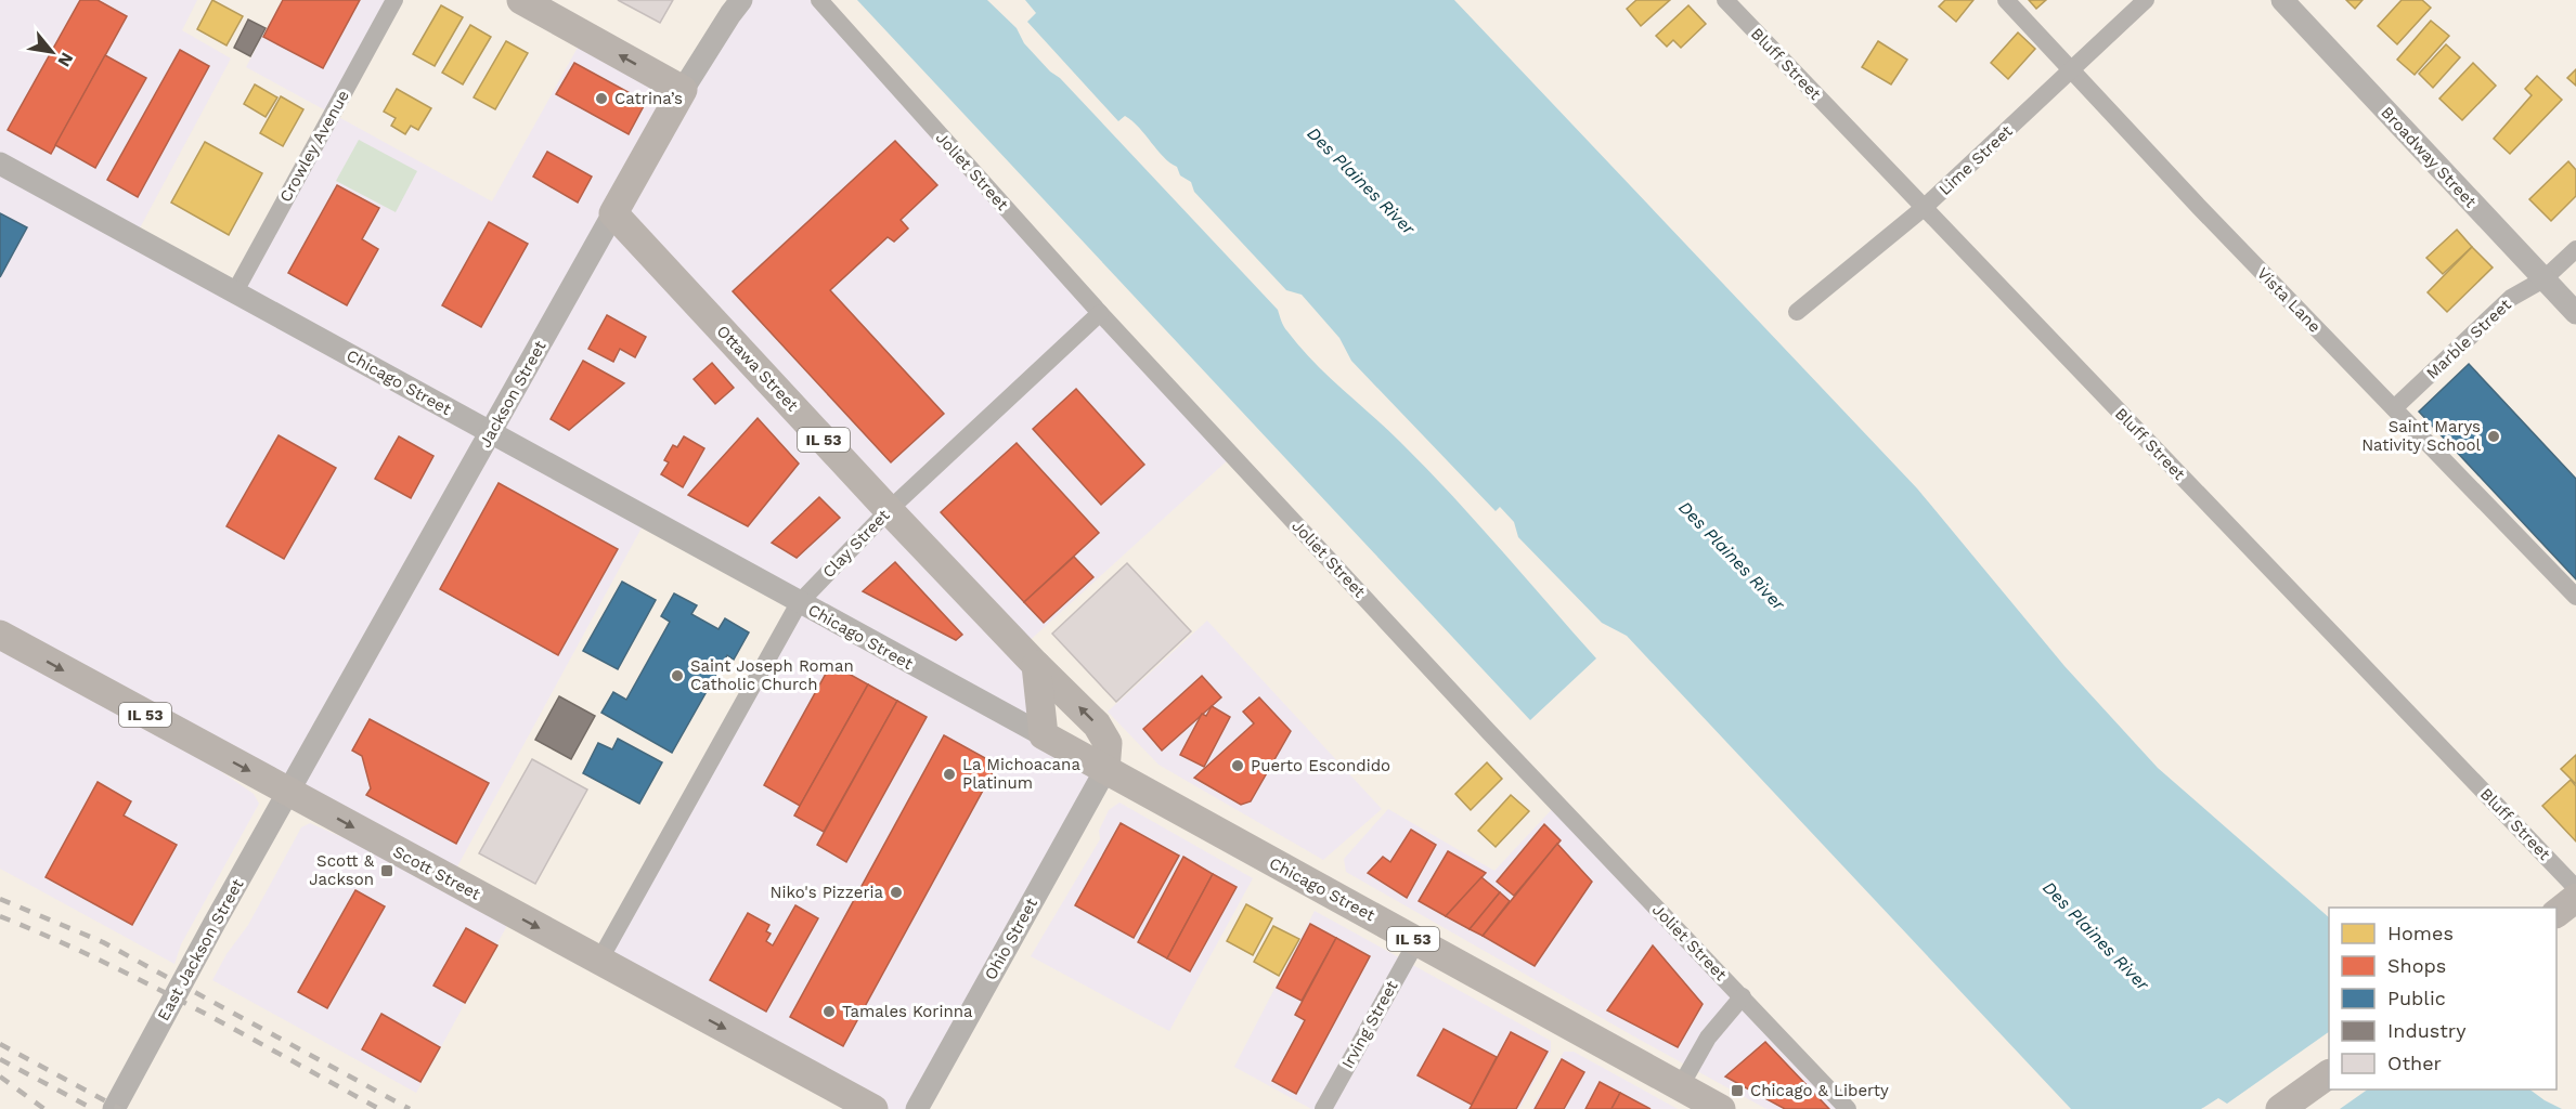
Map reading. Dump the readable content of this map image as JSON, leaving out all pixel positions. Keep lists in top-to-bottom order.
{
  "streets": {
    "main road": [
      "Ottawa Street",
      "Chicago Street",
      "Jackson Street",
      "IL 53",
      "Scott Street"
    ],
    "street": [
      "Bluff Street",
      "Crowley Avenue",
      "Broadway Street",
      "Lime Street",
      "Joliet Street",
      "Vista Lane",
      "Marble Street",
      "Clay Street",
      "Ohio Street",
      "East Jackson Street",
      "Irving Street"
    ]
  },
  "crossings": [
    ["Bluff Street", "Lime Street"],
    ["Crowley Avenue", "Chicago Street"],
    ["Broadway Street", "Marble Street"],
    ["Lime Street", "Vista Lane"],
    ["Joliet Street", "Clay Street"],
    ["Vista Lane", "Marble Street"],
    ["Ottawa Street", "Chicago Street"],
    ["Ottawa Street", "Jackson Street"],
    ["Ottawa Street", "Clay Street"],
    ["Ottawa Street", "Ohio Street"],
    ["Chicago Street", "Jackson Street"],
    ["Chicago Street", "Clay Street"],
    ["Chicago Street", "Ohio Street"],
    ["Chicago Street", "Irving Street"],
    ["Jackson Street", "Scott Street"],
    ["Jackson Street", "East Jackson Street"],
    ["Clay Street", "Scott Street"],
    ["Scott Street", "East Jackson Street"]
  ],
  "one_way": ["Scott Street"],
  "water": ["Des Plaines River"],
  "places": {
    "other": [
      "Catrina’s",
      "Saint Marys Nativity School",
      "Saint Joseph Roman Catholic Church",
      "Puerto Escondido",
      "La Michoacana Platinum",
      "Niko's Pizzeria",
      "Tamales Korinna"
    ],
    "transit": ["Scott & Jackson", "Chicago & Liberty"]
  },
  "legend": [
    "Homes",
    "Shops",
    "Public",
    "Industry",
    "Other"
  ],
  "north": "bottom right"
}
